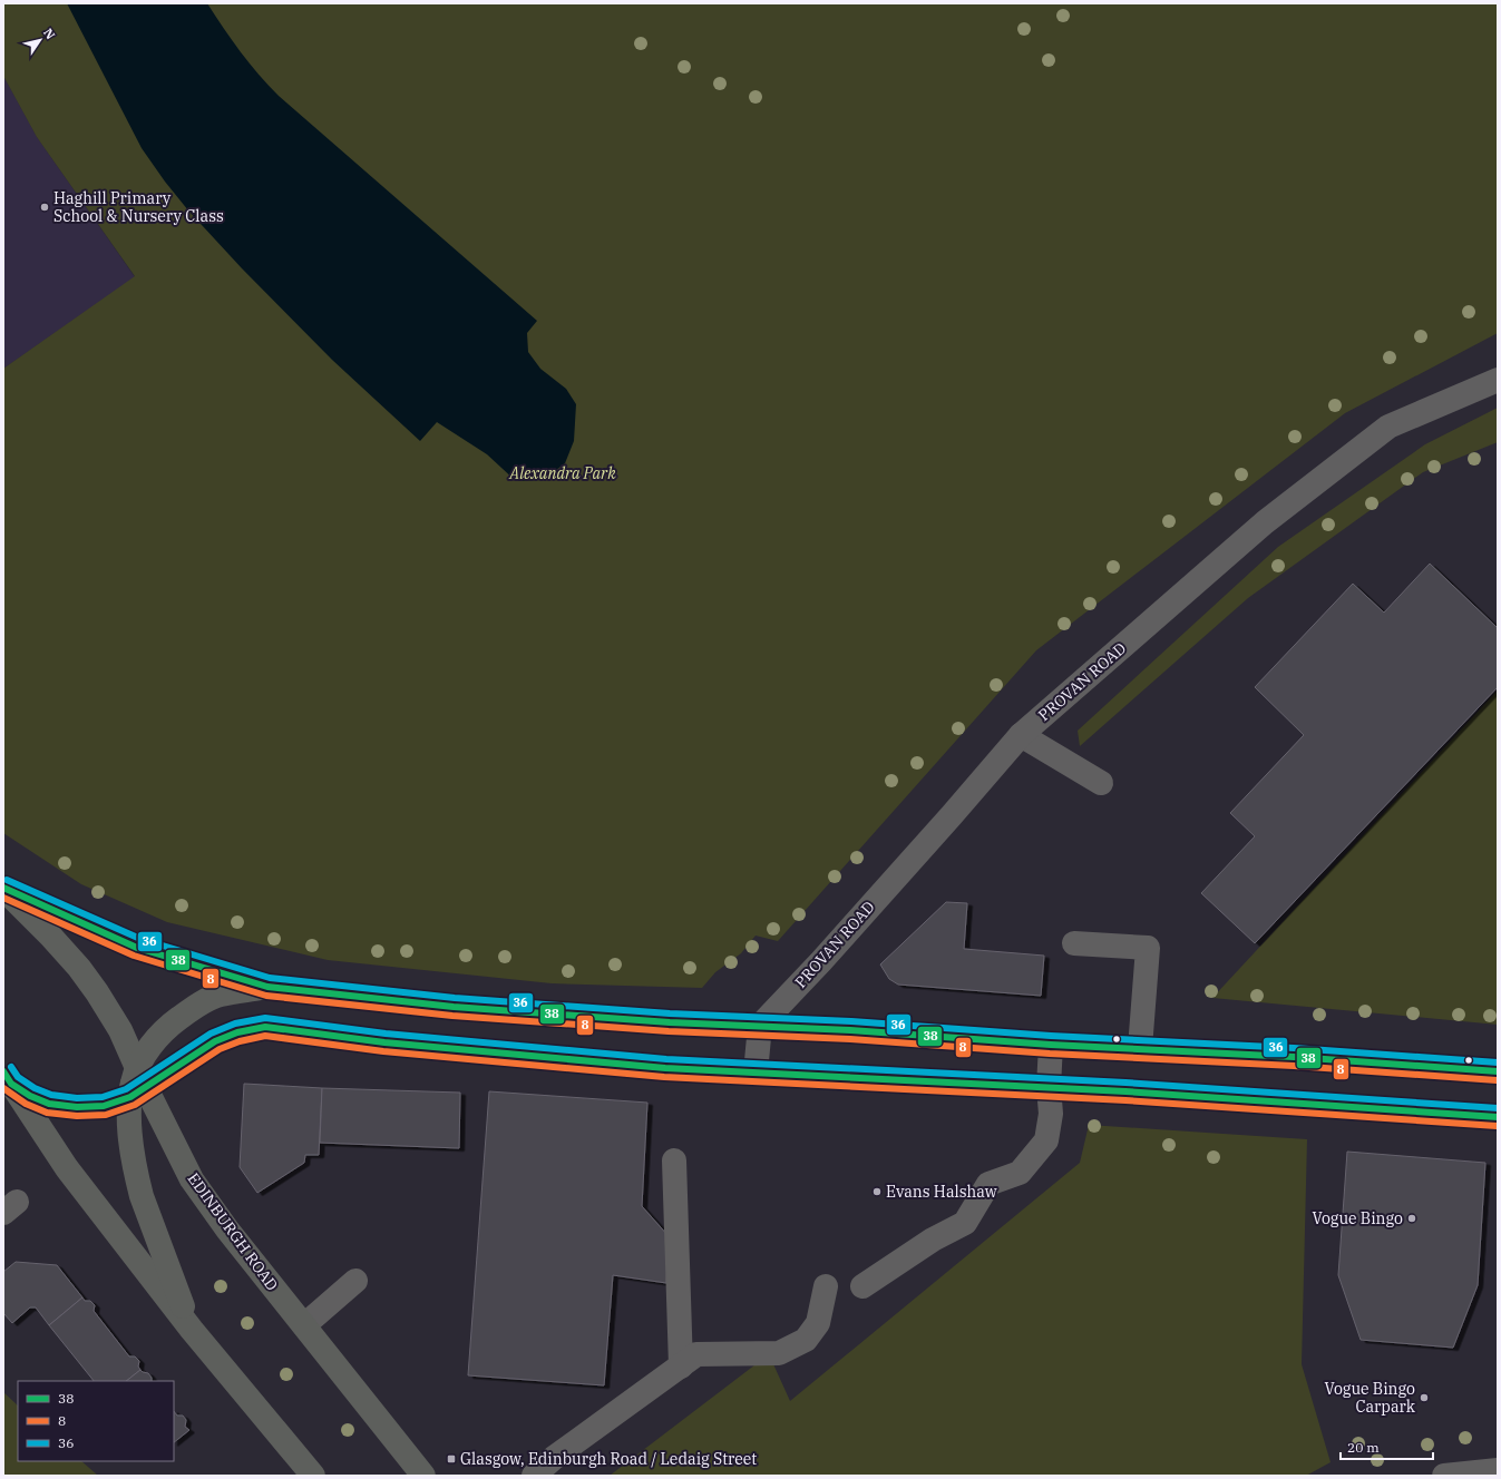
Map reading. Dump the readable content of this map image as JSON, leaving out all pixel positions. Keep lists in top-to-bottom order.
{
  "streets": {
    "main road": ["EDINBURGH ROAD"],
    "street": ["PROVAN ROAD"]
  },
  "parks": ["Alexandra Park"],
  "places": {
    "other": [
      "Haghill Primary School & Nursery Class",
      "Evans Halshaw",
      "Vogue Bingo",
      "Vogue Bingo Carpark"
    ],
    "transit": ["Glasgow, Edinburgh Road / Ledaig Street"]
  },
  "lines": ["transit line 36", "transit line 38", "transit line 8"],
  "legend": ["38", "8", "36"],
  "scale_bar": "20 m",
  "north": "top right"
}
